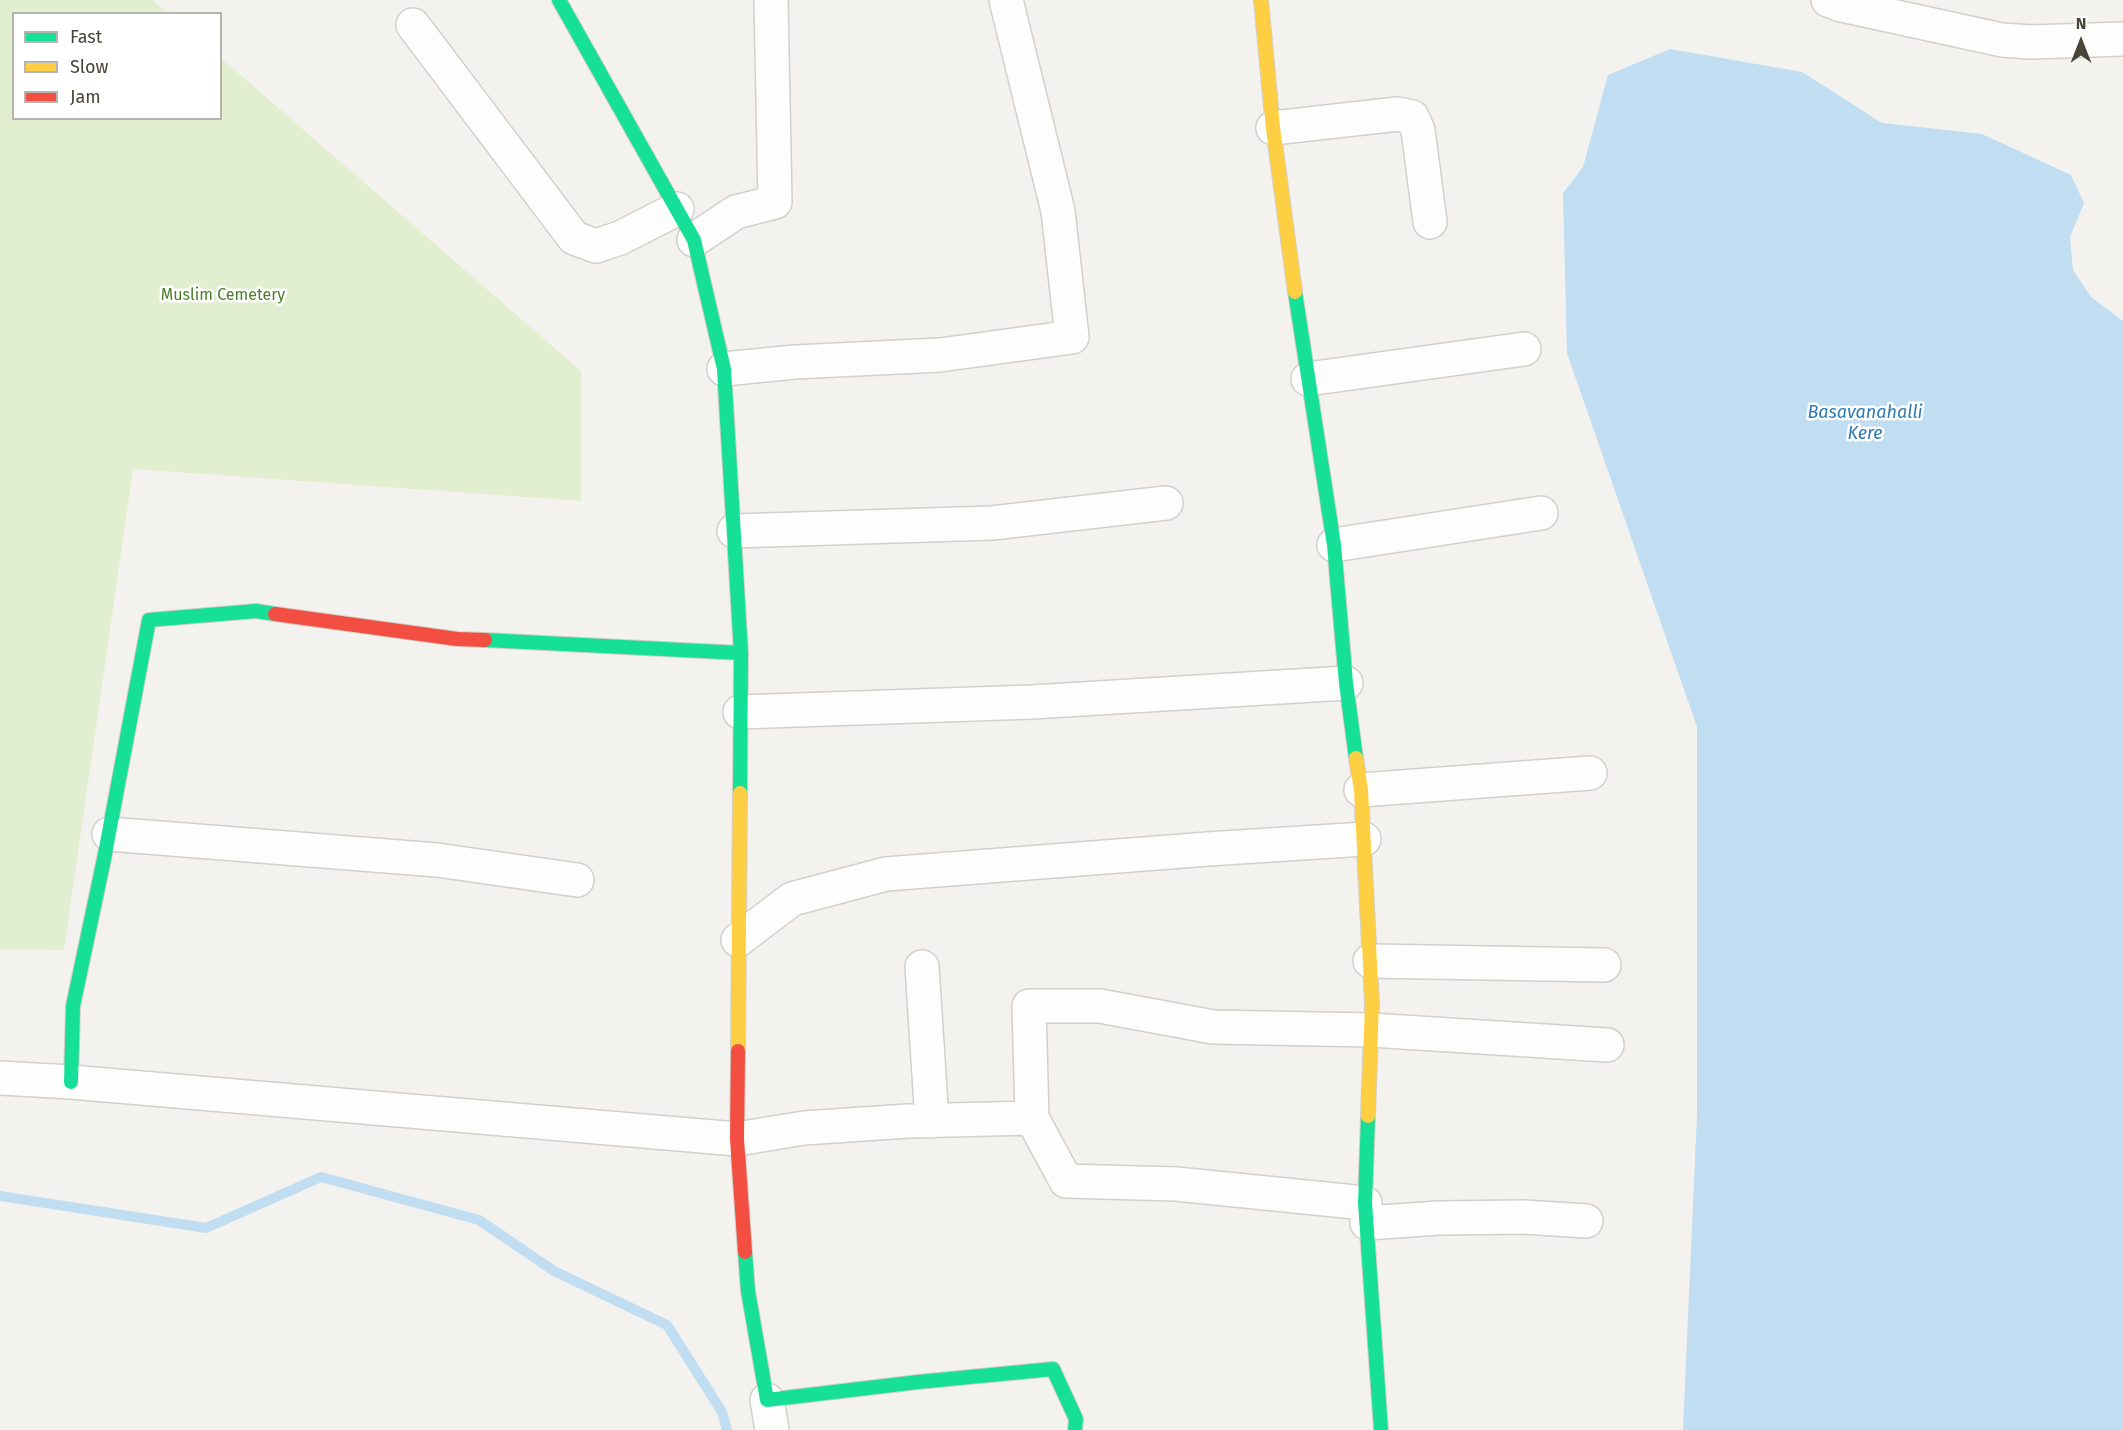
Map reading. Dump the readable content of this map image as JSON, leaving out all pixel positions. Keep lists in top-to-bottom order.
{
  "water": ["Basavanahalli Kere"],
  "parks": ["Muslim Cemetery"],
  "legend": ["Fast", "Slow", "Jam"],
  "north": "top"
}
